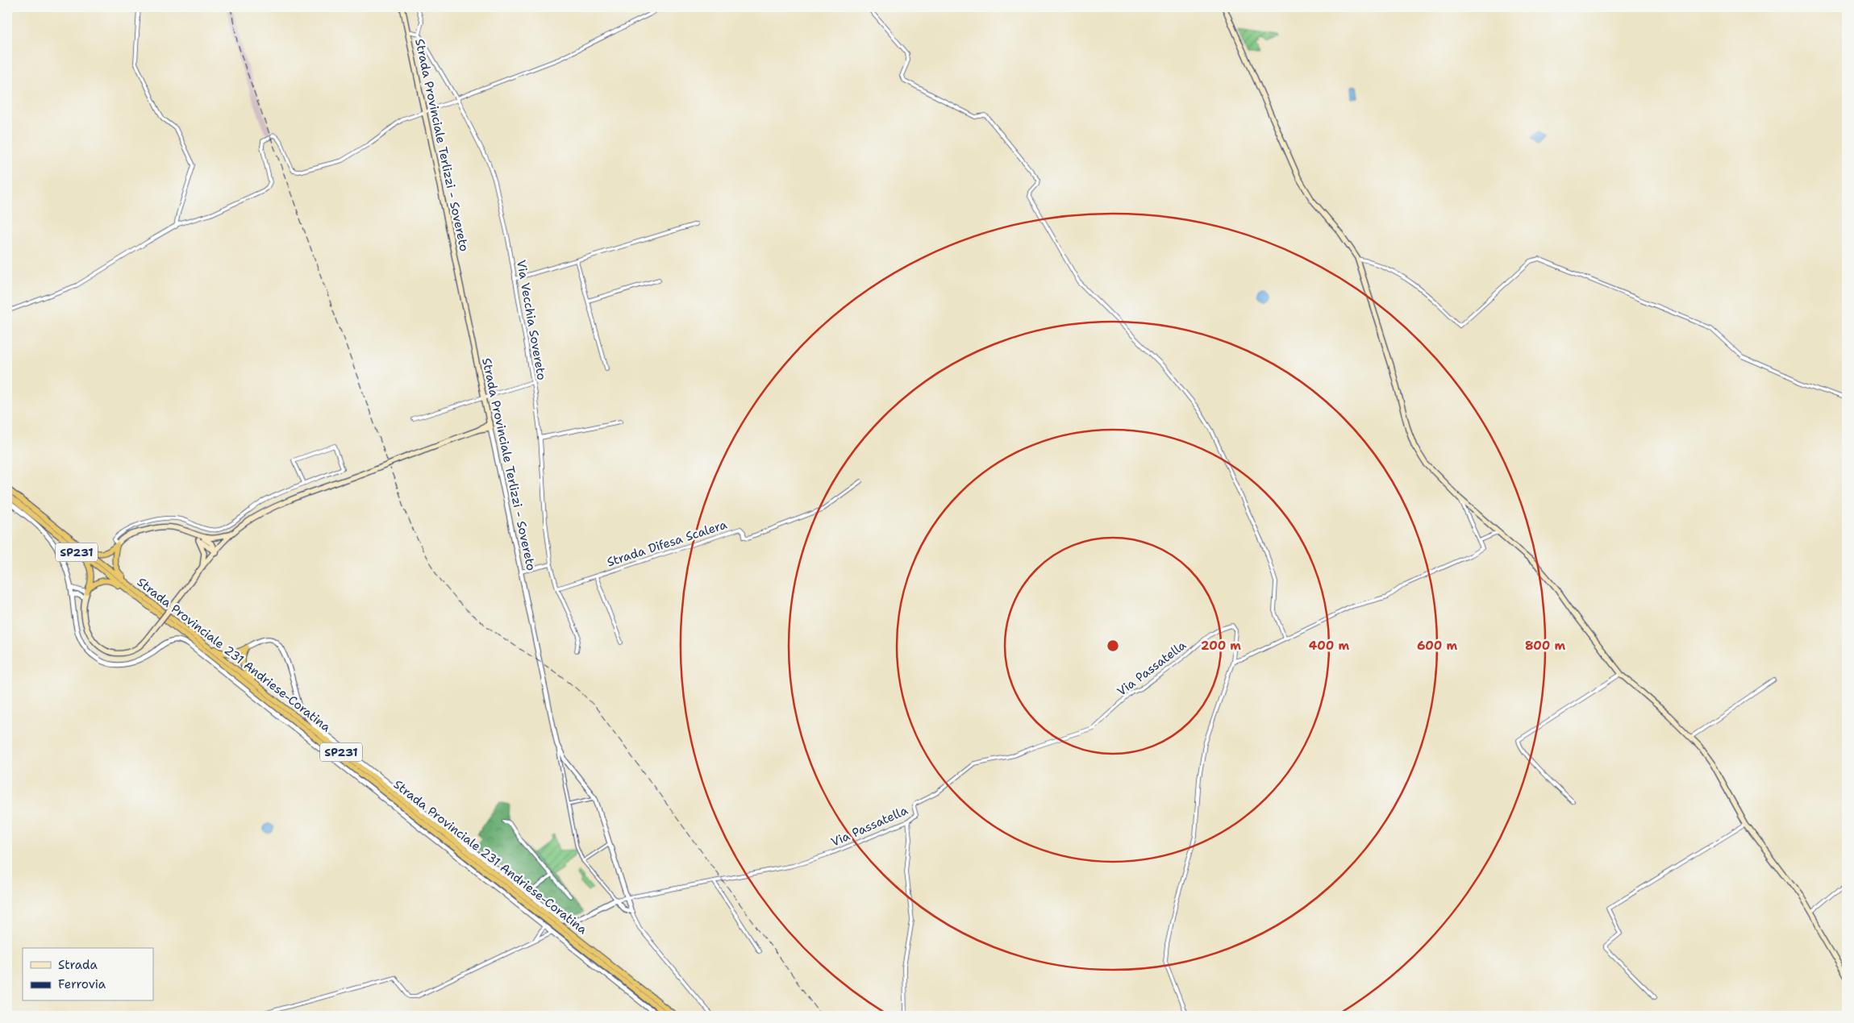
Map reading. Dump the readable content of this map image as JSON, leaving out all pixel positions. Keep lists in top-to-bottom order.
{
  "streets": {
    "highway": ["SP231", "Strada Provinciale 231 Andriese-Coratina"],
    "main road": ["Strada Provinciale Terlizzi - Sovereto"],
    "street": ["Via Vecchia Sovereto", "Strada Difesa Scalera", "Via Passatella"]
  },
  "crossings": [
    ["Strada Provinciale Terlizzi - Sovereto", "Via Passatella"],
    ["Via Vecchia Sovereto", "Strada Difesa Scalera"],
    ["SP231", "Strada Provinciale 231 Andriese-Coratina"]
  ],
  "legend": ["Strada", "Ferrovia"],
  "rings": [
    "200 m",
    "400 m",
    "600 m",
    "800 m"
  ]
}
